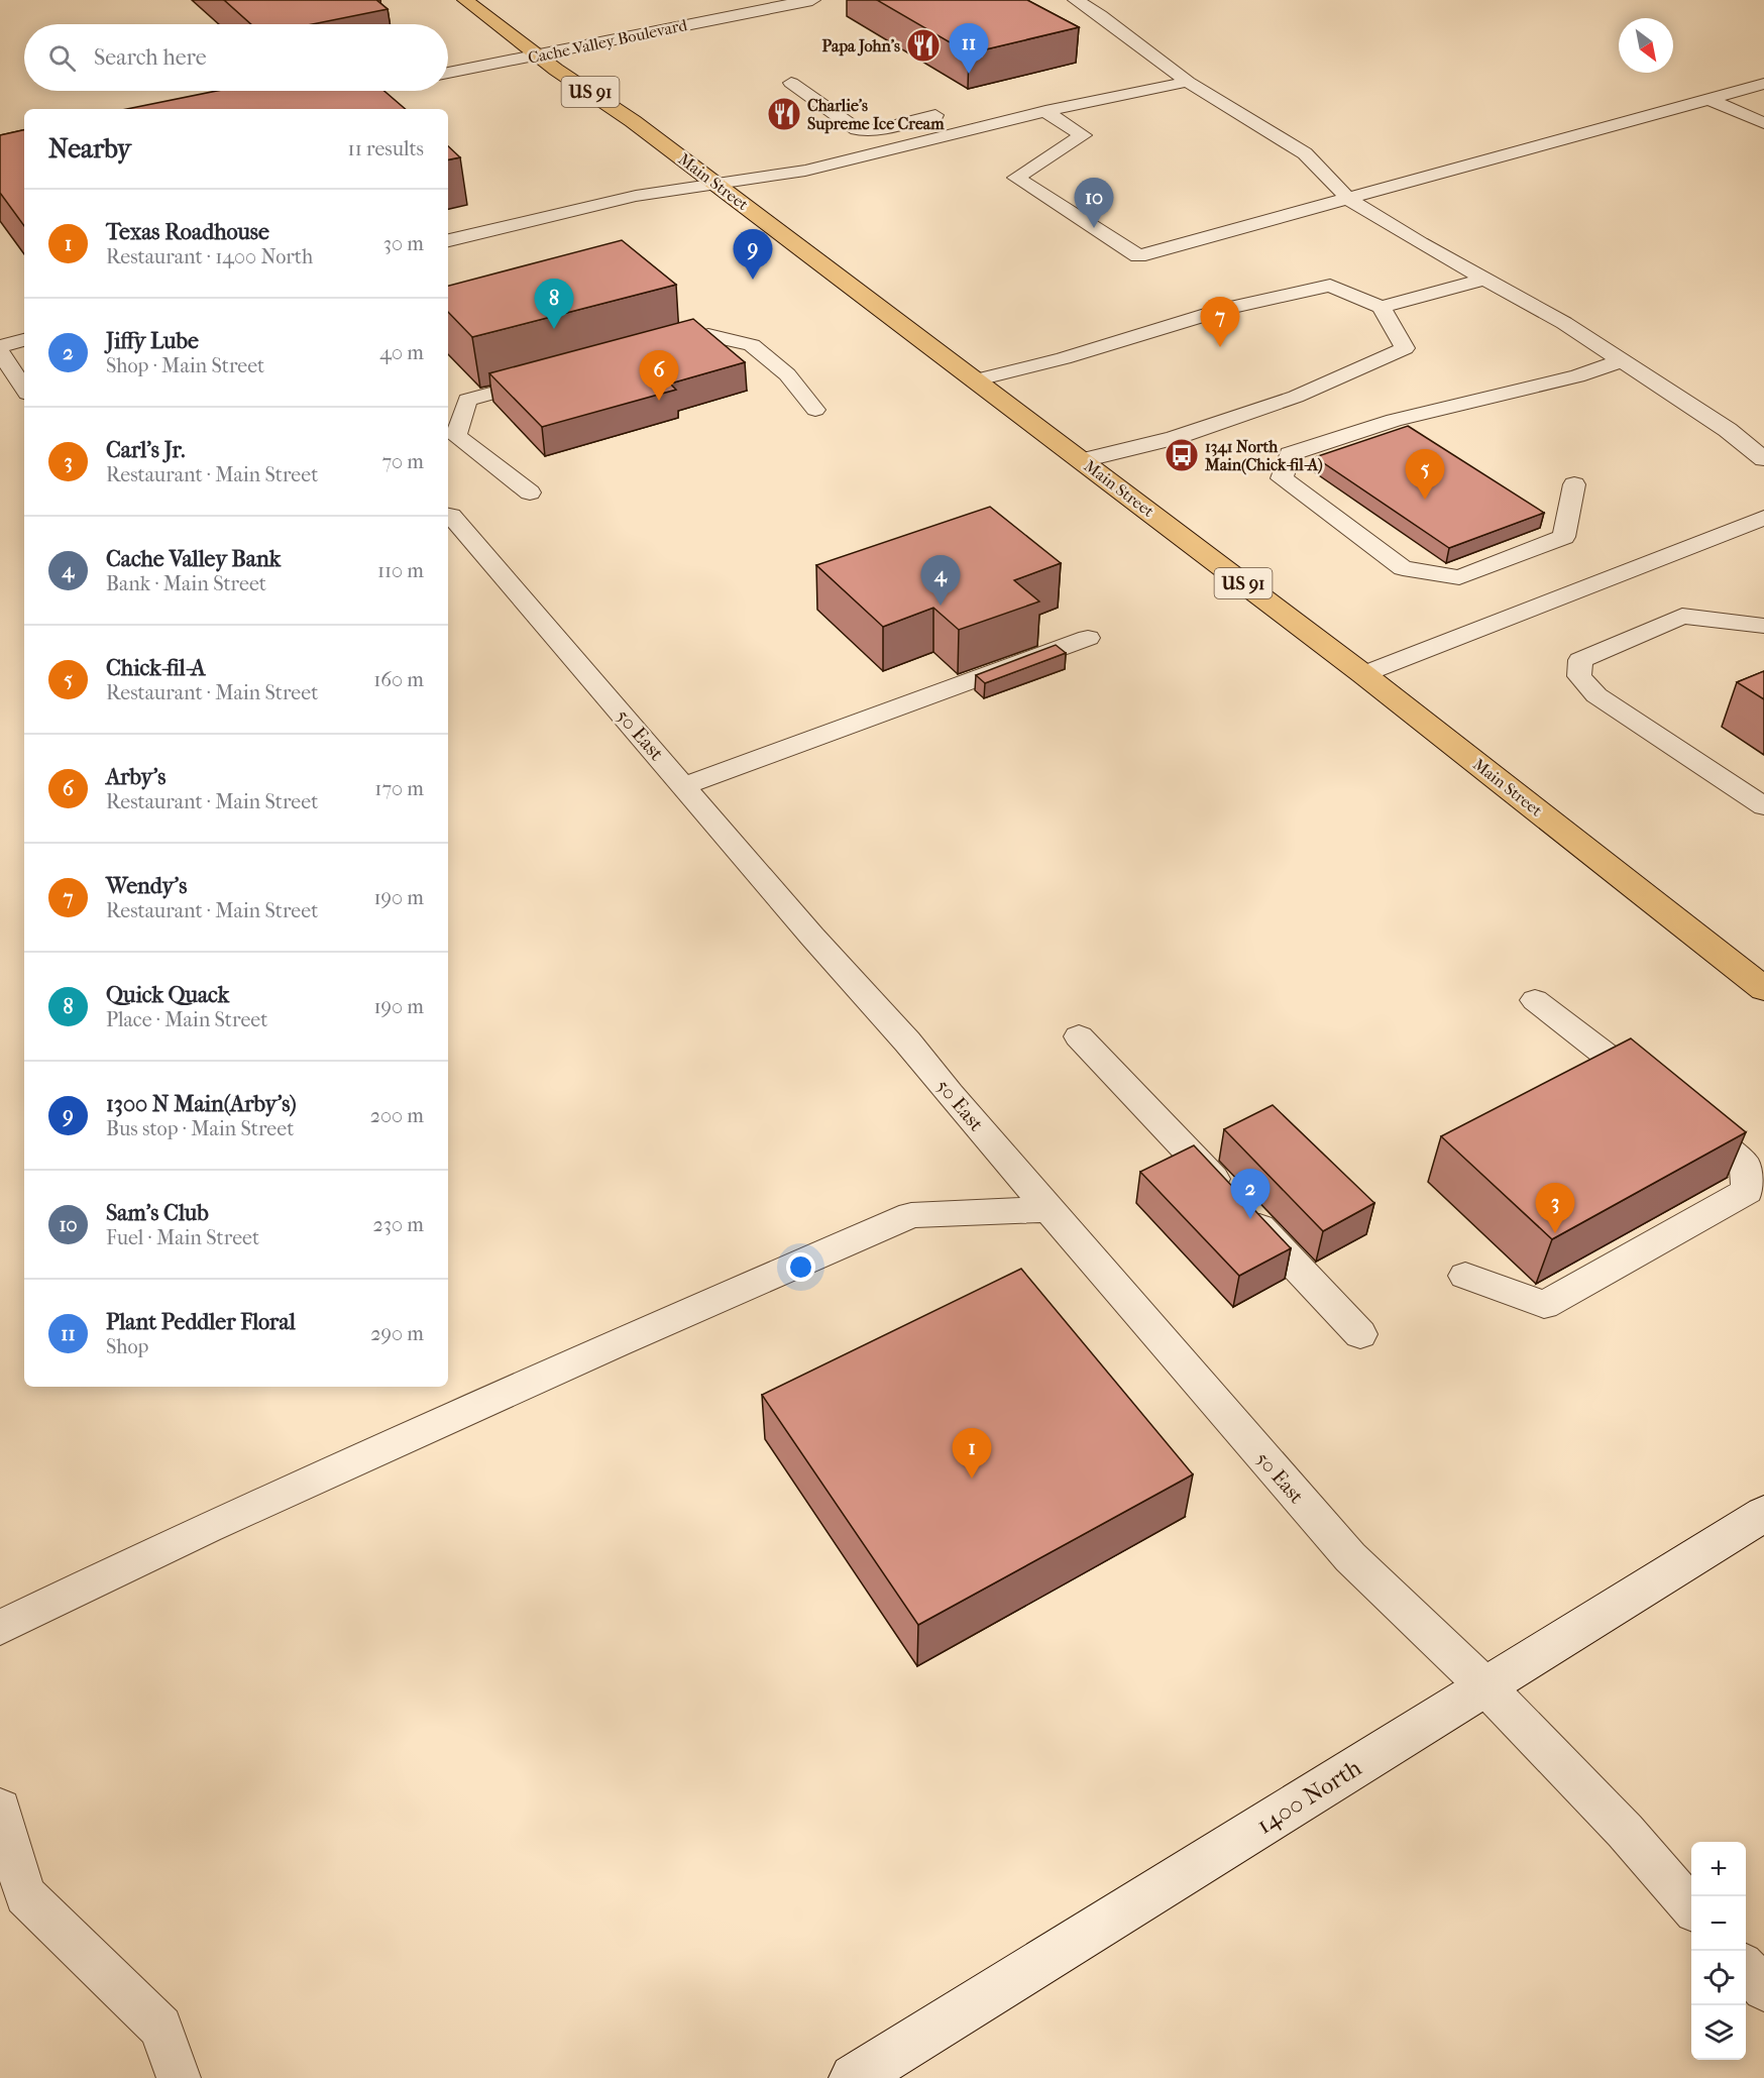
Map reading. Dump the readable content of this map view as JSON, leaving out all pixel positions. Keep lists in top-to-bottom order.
{
  "streets": {
    "main road": ["US 91", "Main Street"],
    "street": ["Cache Valley Boulevard", "1400 North"],
    "lane": ["50 East"]
  },
  "crossings": [
    ["Cache Valley Boulevard", "Main Street"],
    ["50 East", "1400 North"]
  ],
  "places": {
    "restaurant": ["Papa John's", "Charlie's Supreme Ice Cream"],
    "bus stop": ["1341 North Main(Chick-fil-A)"]
  },
  "north": "bottom right",
  "page": {
    "pins": [
      "11",
      "10",
      "9",
      "8",
      "7",
      "6",
      "5",
      "4",
      "2",
      "3",
      "1"
    ],
    "search": "Search here",
    "heading": ["Nearby", "11 results"],
    "list": [
      {
        "mark": "1",
        "name": "Texas Roadhouse",
        "note": "Restaurant · 1400 North",
        "value": "30 m"
      },
      {
        "mark": "2",
        "name": "Jiffy Lube",
        "note": "Shop · Main Street",
        "value": "40 m"
      },
      {
        "mark": "3",
        "name": "Carl's Jr.",
        "note": "Restaurant · Main Street",
        "value": "70 m"
      },
      {
        "mark": "4",
        "name": "Cache Valley Bank",
        "note": "Bank · Main Street",
        "value": "110 m"
      },
      {
        "mark": "5",
        "name": "Chick-fil-A",
        "note": "Restaurant · Main Street",
        "value": "160 m"
      },
      {
        "mark": "6",
        "name": "Arby's",
        "note": "Restaurant · Main Street",
        "value": "170 m"
      },
      {
        "mark": "7",
        "name": "Wendy's",
        "note": "Restaurant · Main Street",
        "value": "190 m"
      },
      {
        "mark": "8",
        "name": "Quick Quack",
        "note": "Place · Main Street",
        "value": "190 m"
      },
      {
        "mark": "9",
        "name": "1300 N Main(Arby's)",
        "note": "Bus stop · Main Street",
        "value": "200 m"
      },
      {
        "mark": "10",
        "name": "Sam's Club",
        "note": "Fuel · Main Street",
        "value": "230 m"
      },
      {
        "mark": "11",
        "name": "Plant Peddler Floral",
        "note": "Shop",
        "value": "290 m"
      }
    ],
    "map_buttons": ["+", "−"]
  }
}
